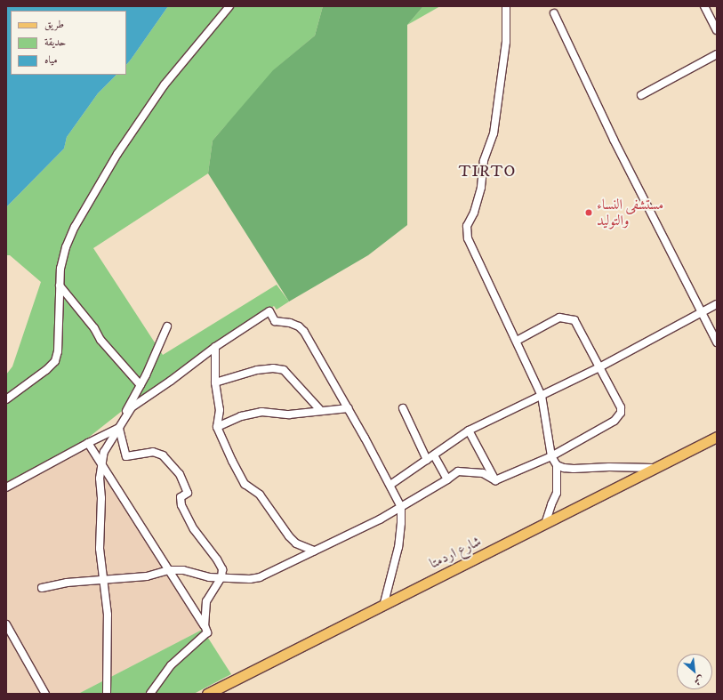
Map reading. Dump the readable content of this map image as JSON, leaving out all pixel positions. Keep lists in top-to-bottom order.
{
  "streets": {
    "main road": ["شارع اردمتا"]
  },
  "districts": ["TIRTO"],
  "places": ["مستشفى النساء والتوليد"],
  "legend": ["طريق", "حديقة", "مياه"],
  "north": "bottom right"
}
